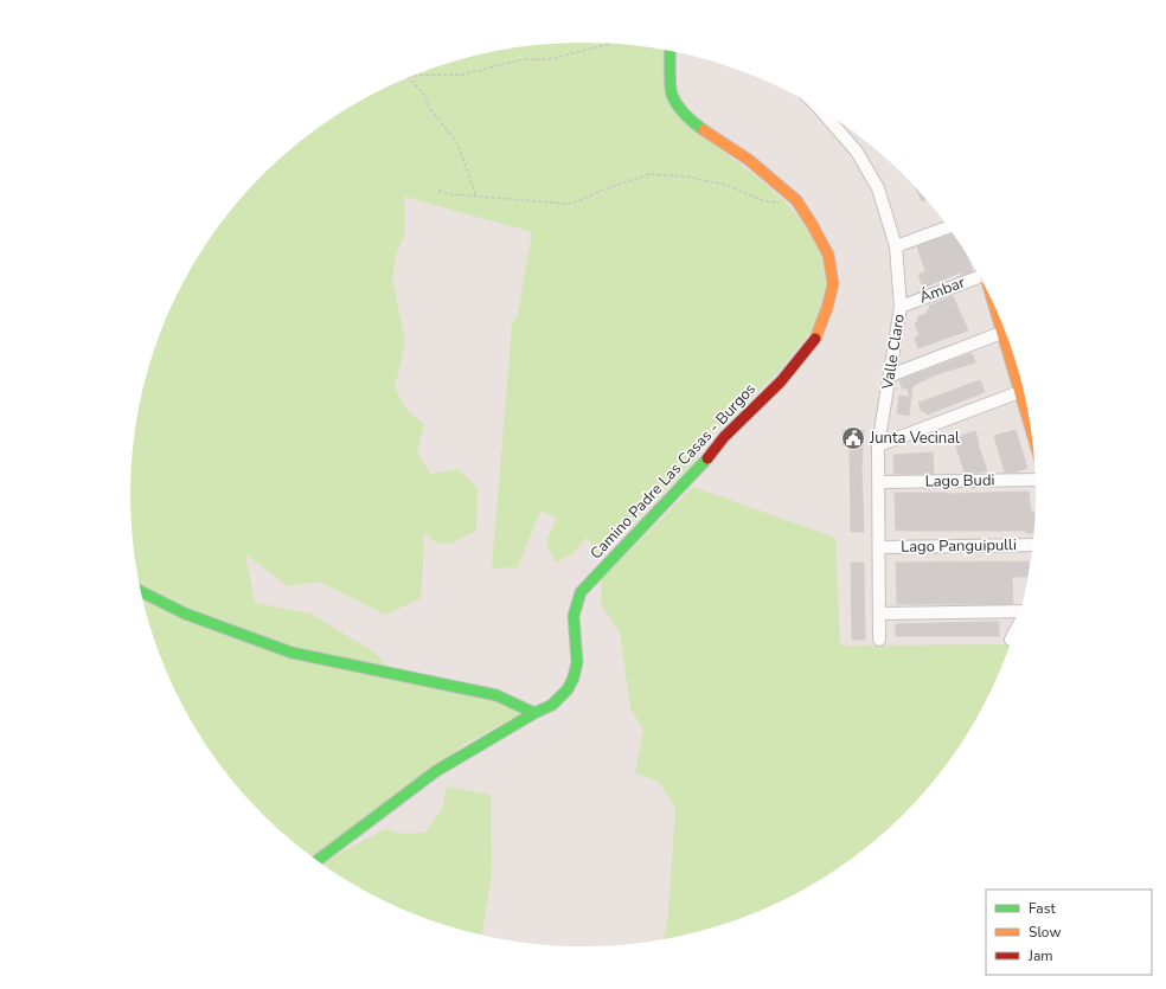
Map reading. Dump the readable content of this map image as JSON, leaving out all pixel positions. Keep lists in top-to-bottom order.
{
  "streets": {
    "street": [
      "Ámbar",
      "Valle Claro",
      "Camino Padre Las Casas - Burgos",
      "Lago Budi",
      "Lago Panguipulli"
    ]
  },
  "crossings": [
    ["Ámbar", "Valle Claro"],
    ["Valle Claro", "Lago Budi"],
    ["Valle Claro", "Lago Panguipulli"]
  ],
  "places": {
    "public building": ["Junta Vecinal"]
  },
  "legend": ["Fast", "Slow", "Jam"]
}
